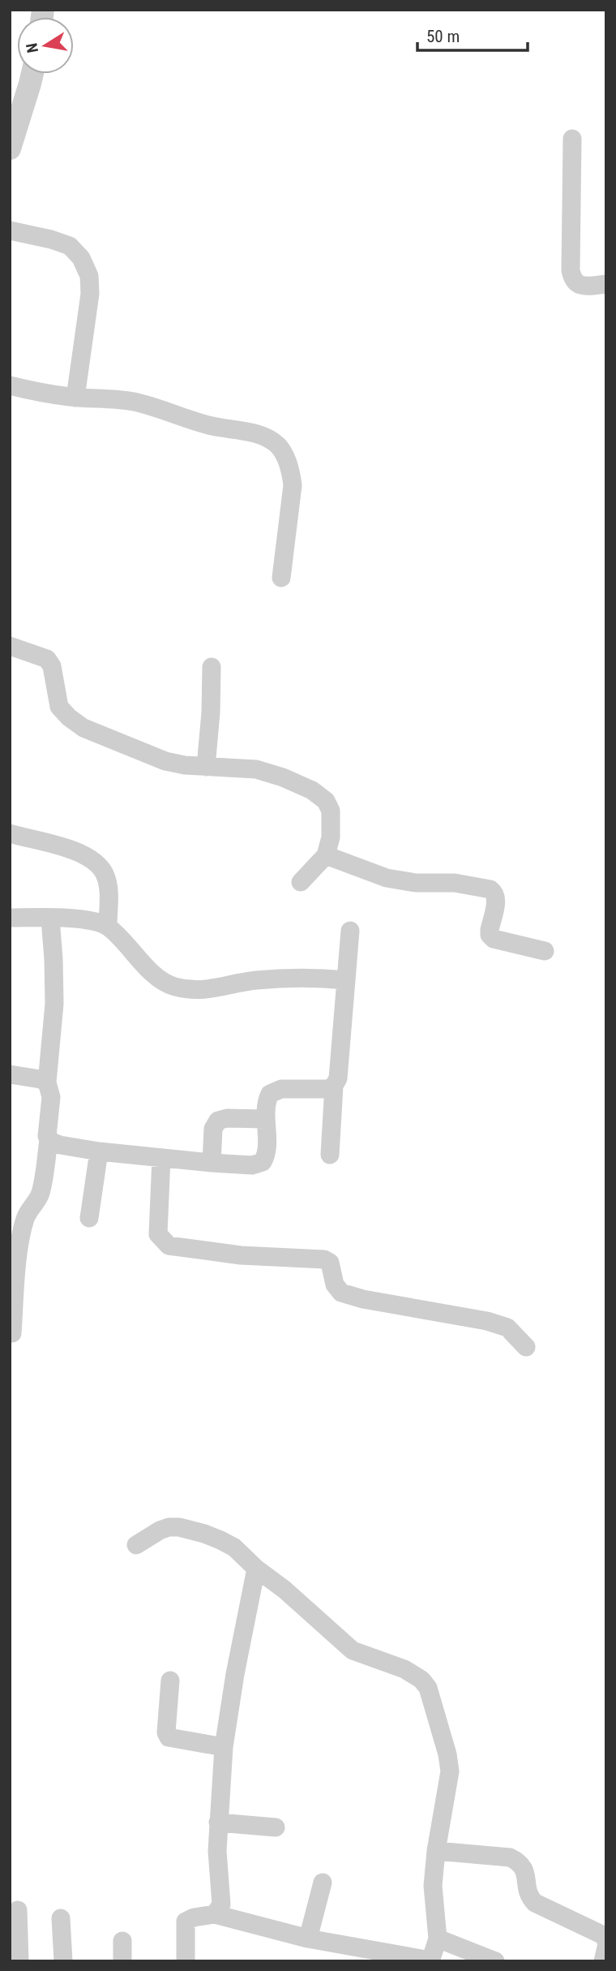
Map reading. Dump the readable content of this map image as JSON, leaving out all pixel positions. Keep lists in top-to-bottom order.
{
  "scale_bar": "50 m",
  "north": "left"
}
